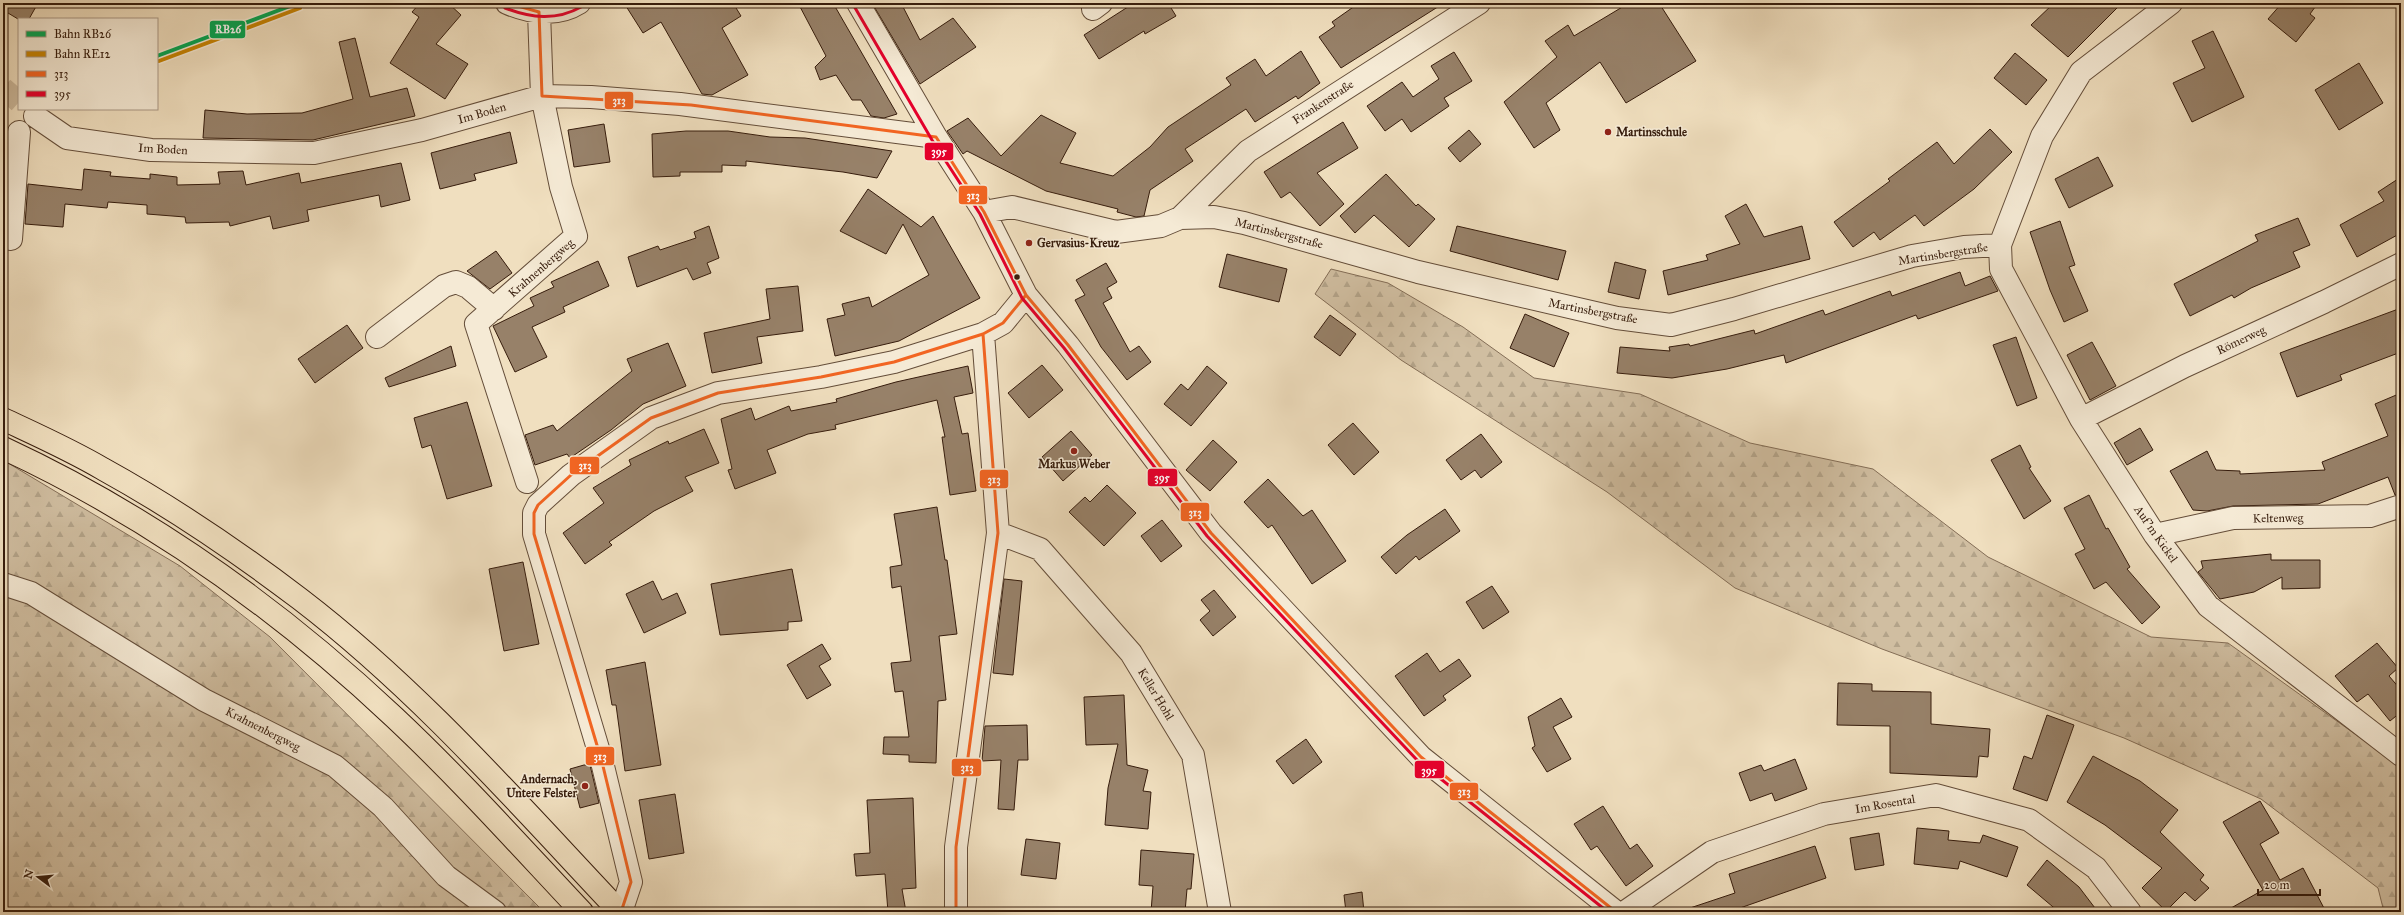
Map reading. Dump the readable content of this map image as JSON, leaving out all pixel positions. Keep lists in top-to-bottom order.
{
  "streets": {
    "street": [
      "Frankenstraße",
      "Im Boden",
      "Martinsbergstraße",
      "Krahnenbergweg",
      "Römerweg",
      "Keltenweg",
      "Auf'm Kickel",
      "Keller Hohl",
      "Im Rosental"
    ]
  },
  "crossings": [
    ["Frankenstraße", "Martinsbergstraße"],
    ["Im Boden", "Krahnenbergweg"],
    ["Martinsbergstraße", "Auf'm Kickel"],
    ["Römerweg", "Auf'm Kickel"],
    ["Keltenweg", "Auf'm Kickel"]
  ],
  "places": [
    "Martinsschule",
    "Gervasius-Kreuz",
    "Markus Weber",
    "Andernach, Untere Felster"
  ],
  "lines": [
    "rail line RB26",
    "transit line 313",
    "transit line 395",
    "rail line RE12"
  ],
  "legend": [
    "Bahn RB26",
    "Bahn RE12",
    "313",
    "395"
  ],
  "scale_bar": "20 m",
  "north": "left"
}
